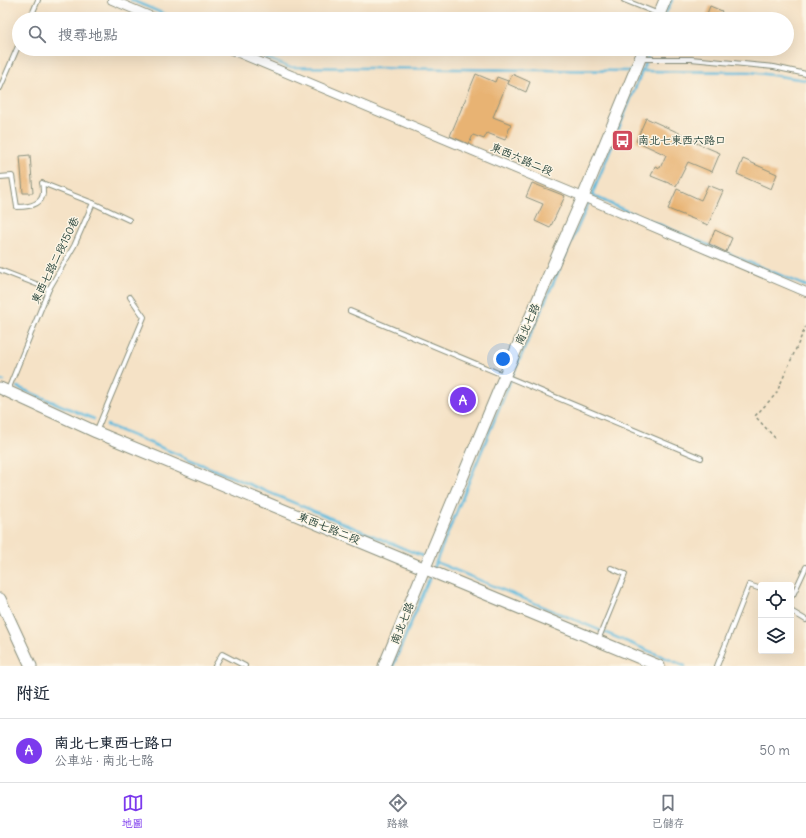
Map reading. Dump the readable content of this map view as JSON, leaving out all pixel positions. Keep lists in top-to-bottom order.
{
  "streets": {
    "street": ["東西六路二段", "南北七路", "東西七路二段"],
    "lane": ["東西七路二段150巷"]
  },
  "crossings": [
    ["東西六路二段", "南北七路"],
    ["東西七路二段150巷", "東西七路二段"],
    ["南北七路", "東西七路二段"]
  ],
  "places": {
    "bus stop": ["南北七東西六路口"]
  },
  "page": {
    "search": "搜尋地點",
    "pins": "A",
    "heading": "附近",
    "list": [
      {
        "mark": "A",
        "name": "南北七東西七路口",
        "note": "公車站 · 南北七路",
        "value": "50 m"
      }
    ],
    "nav": ["地圖", "路線", "已儲存"]
  }
}
